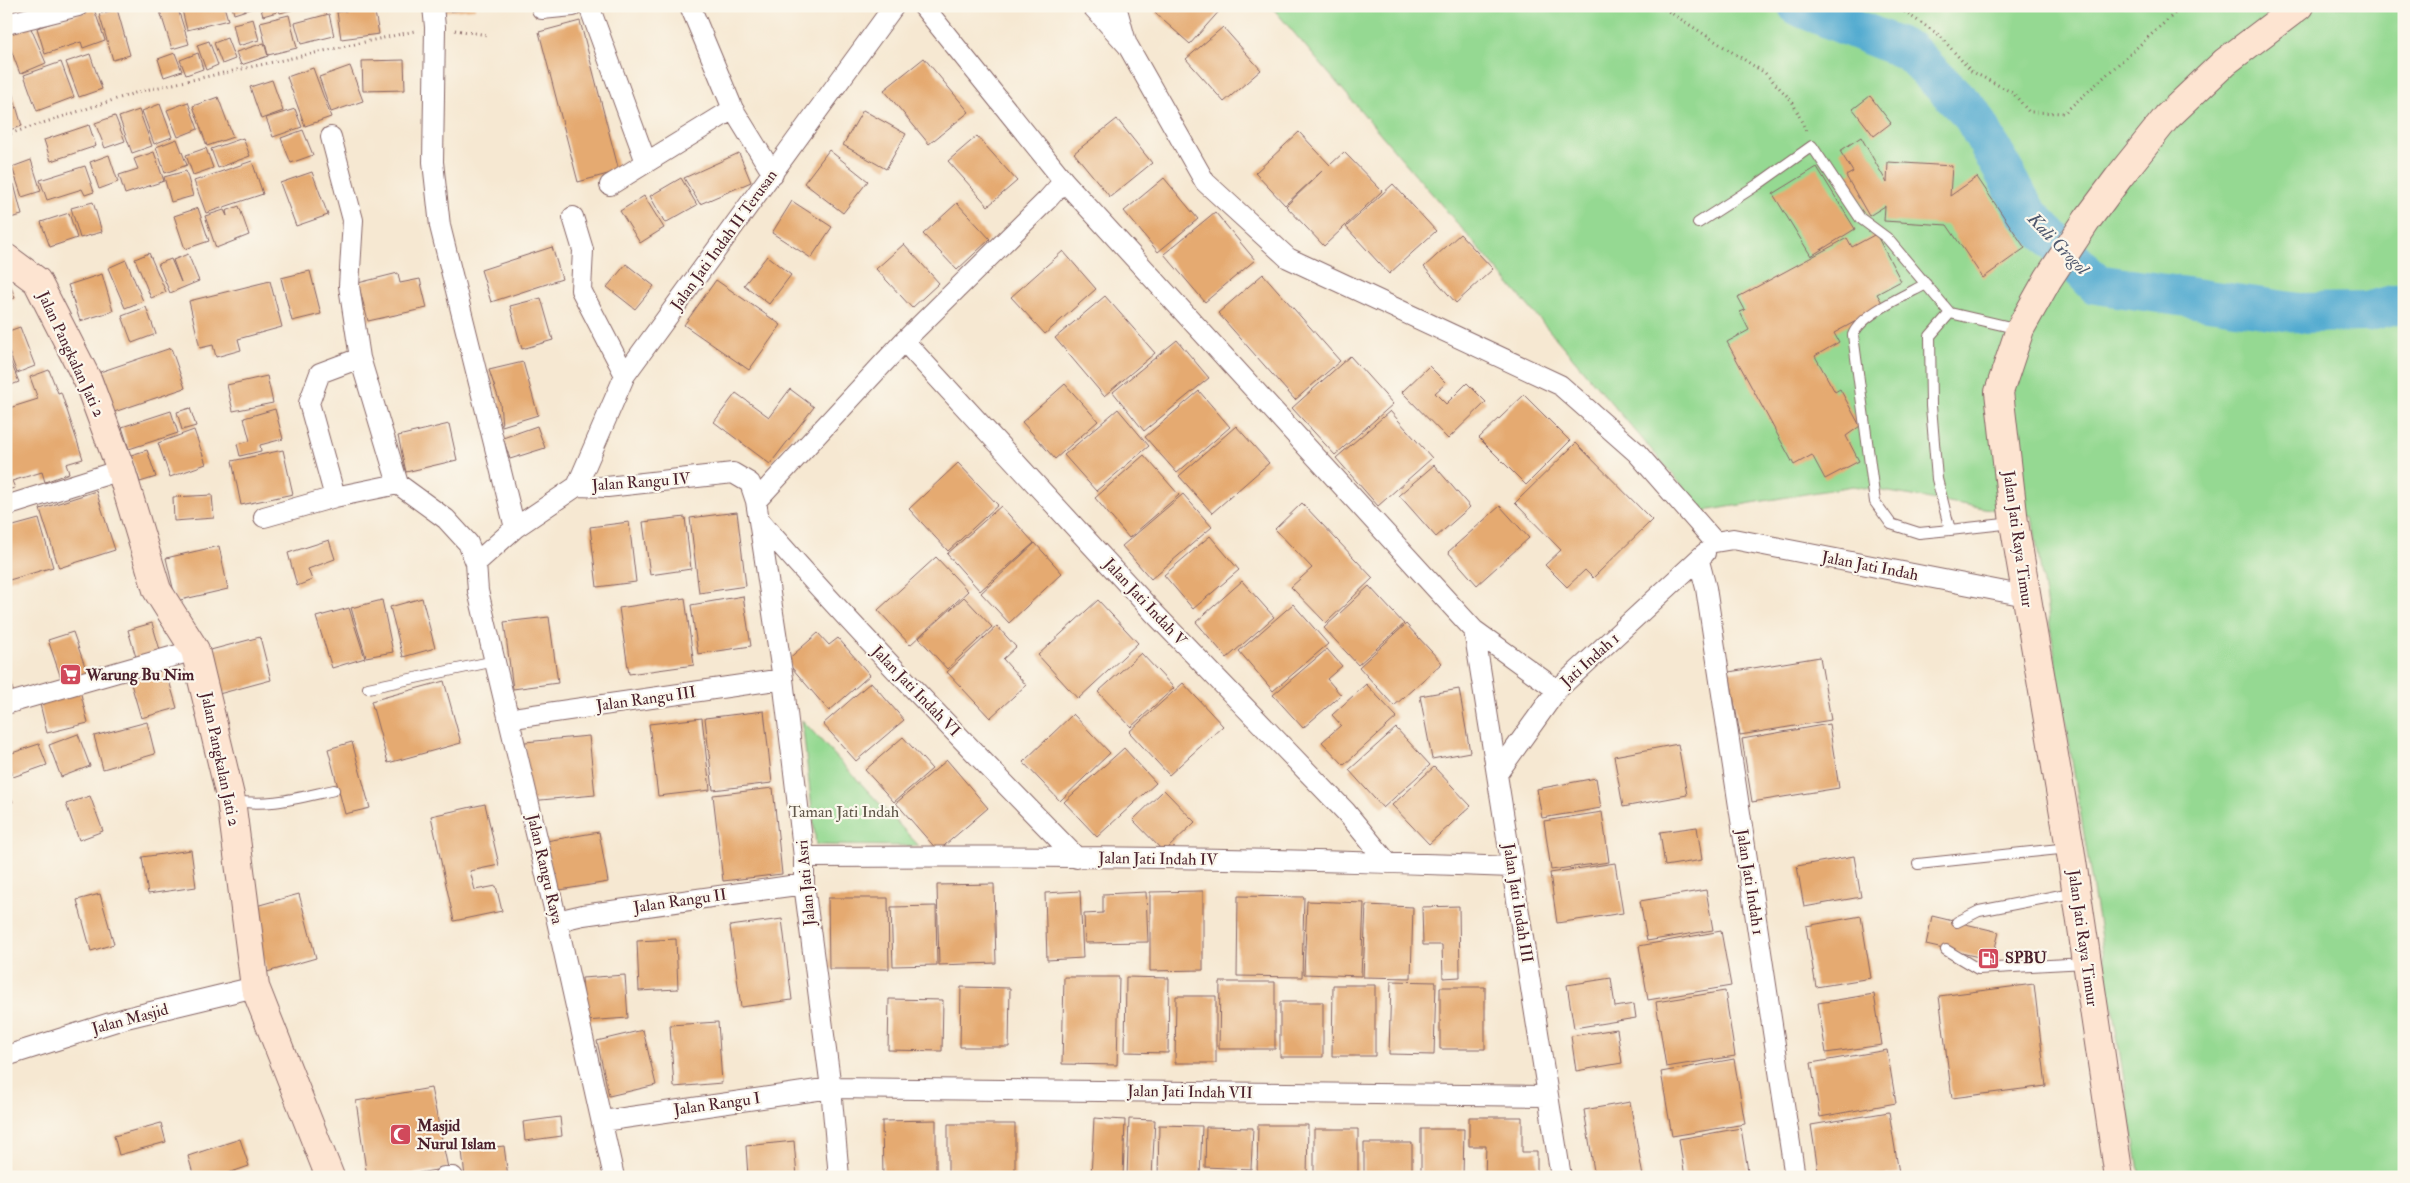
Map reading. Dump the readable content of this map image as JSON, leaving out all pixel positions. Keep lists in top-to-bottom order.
{
  "streets": {
    "main road": ["Jalan Pangkalan Jati 2", "Jalan Jati Raya Timur"],
    "street": [
      "Jalan Jati Indah II Terusan",
      "Jalan Rangu IV",
      "Jalan Jati Indah",
      "Jalan Jati Indah V",
      "Jati Indah 1",
      "Jalan Jati Indah VI",
      "Jalan Rangu III",
      "Jalan Jati Indah IV",
      "Jalan Rangu Raya",
      "Jalan Jati Indah 1",
      "Jalan Jati Asri",
      "Jalan Rangu II",
      "Jalan Jati Indah III",
      "Jalan Masjid",
      "Jalan Jati Indah VII",
      "Jalan Rangu I"
    ]
  },
  "crossings": [
    ["Jalan Jati Indah II Terusan", "Jalan Rangu IV"],
    ["Jalan Pangkalan Jati 2", "Jalan Masjid"],
    ["Jalan Rangu IV", "Jalan Jati Indah VI"],
    ["Jalan Rangu IV", "Jalan Rangu Raya"],
    ["Jalan Rangu IV", "Jalan Jati Asri"],
    ["Jalan Jati Raya Timur", "Jalan Jati Indah"],
    ["Jalan Jati Indah", "Jati Indah 1"],
    ["Jalan Jati Indah V", "Jalan Jati Indah IV"],
    ["Jati Indah 1", "Jalan Jati Indah 1"],
    ["Jati Indah 1", "Jalan Jati Indah III"],
    ["Jalan Jati Indah VI", "Jalan Jati Indah IV"],
    ["Jalan Jati Indah VI", "Jalan Jati Asri"],
    ["Jalan Rangu III", "Jalan Rangu Raya"],
    ["Jalan Rangu III", "Jalan Jati Asri"],
    ["Jalan Jati Indah IV", "Jalan Jati Asri"],
    ["Jalan Jati Indah IV", "Jalan Jati Indah III"],
    ["Jalan Rangu Raya", "Jalan Rangu II"],
    ["Jalan Rangu Raya", "Jalan Rangu I"],
    ["Jalan Jati Asri", "Jalan Rangu II"],
    ["Jalan Jati Asri", "Jalan Jati Indah VII"],
    ["Jalan Jati Asri", "Jalan Rangu I"],
    ["Jalan Jati Indah III", "Jalan Jati Indah VII"],
    ["Jalan Jati Indah VII", "Jalan Rangu I"]
  ],
  "water": ["Kali Grogol"],
  "parks": ["Taman Jati Indah"],
  "places": {
    "supermarket": ["Warung Bu Nim"],
    "fuel station": ["SPBU"],
    "mosque": ["Masjid Nurul Islam"]
  }
}
